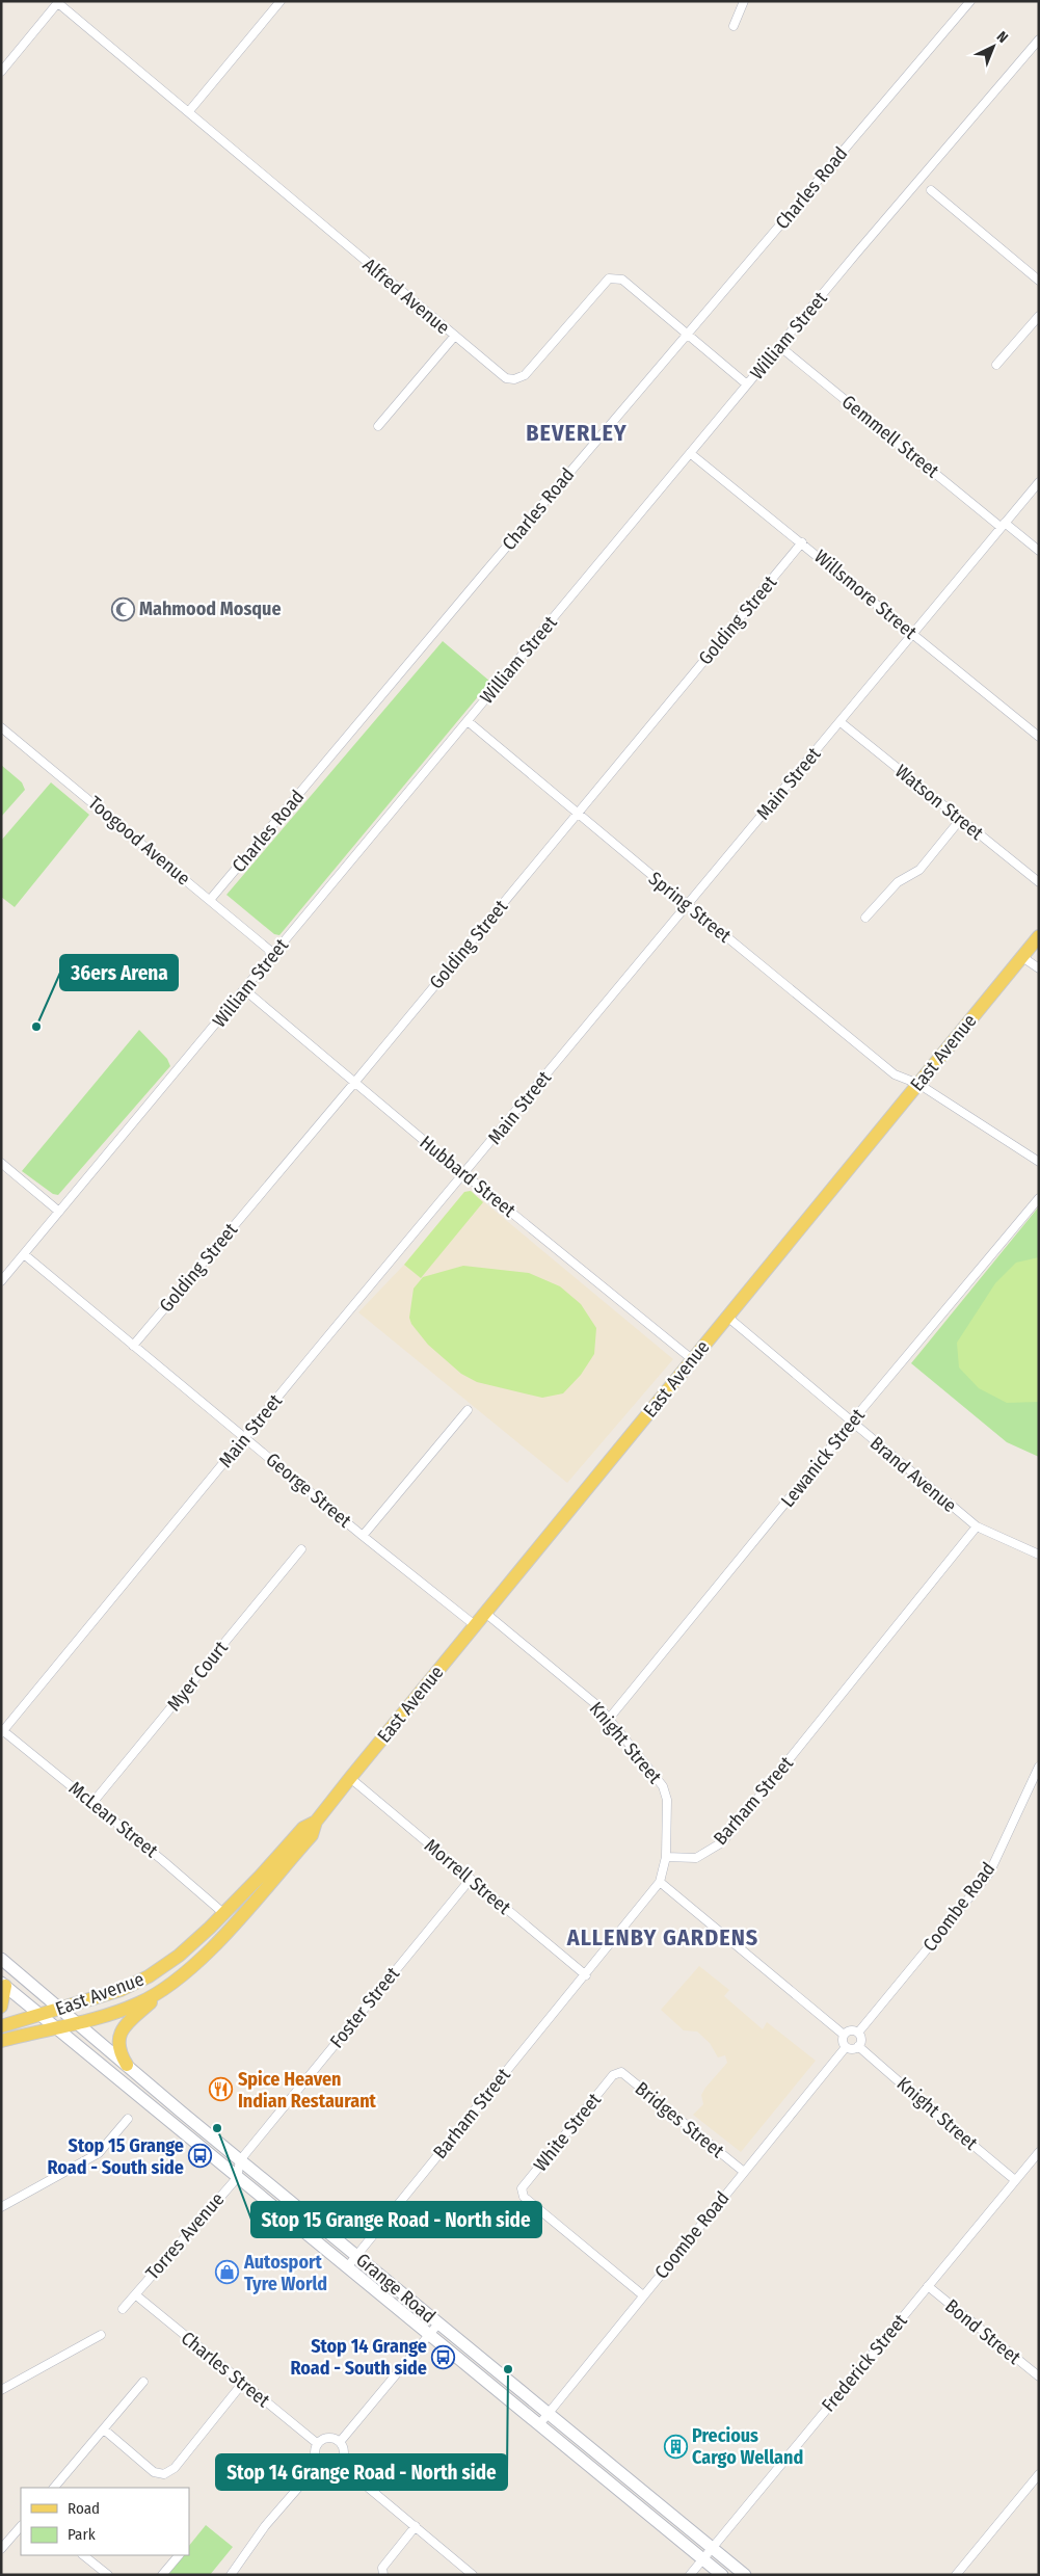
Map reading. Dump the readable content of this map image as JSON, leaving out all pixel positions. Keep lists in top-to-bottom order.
{
  "streets": {
    "main road": ["East Avenue", "Grange Road"],
    "street": [
      "Charles Road",
      "Alfred Avenue",
      "William Street",
      "Gemmell Street",
      "Willsmore Street",
      "Golding Street",
      "Main Street",
      "Watson Street",
      "Toogood Avenue",
      "Spring Street",
      "Hubbard Street",
      "Lewanick Street",
      "Brand Avenue",
      "George Street",
      "Myer Court",
      "Knight Street",
      "Barham Street",
      "McLean Street",
      "Morrell Street",
      "Coombe Road",
      "Foster Street",
      "Bridges Street",
      "White Street",
      "Torres Avenue",
      "Bond Street",
      "Frederick Street",
      "Charles Street"
    ]
  },
  "crossings": [
    ["Charles Road", "Alfred Avenue"],
    ["Charles Road", "Toogood Avenue"],
    ["Alfred Avenue", "William Street"],
    ["William Street", "Gemmell Street"],
    ["William Street", "Willsmore Street"],
    ["William Street", "Toogood Avenue"],
    ["William Street", "Spring Street"],
    ["William Street", "Hubbard Street"],
    ["William Street", "George Street"],
    ["Gemmell Street", "Main Street"],
    ["Willsmore Street", "Golding Street"],
    ["Willsmore Street", "Main Street"],
    ["Golding Street", "Spring Street"],
    ["Golding Street", "Hubbard Street"],
    ["Golding Street", "George Street"],
    ["Main Street", "Watson Street"],
    ["Main Street", "Spring Street"],
    ["Main Street", "Hubbard Street"],
    ["Main Street", "George Street"],
    ["Main Street", "McLean Street"],
    ["Spring Street", "East Avenue"],
    ["East Avenue", "Hubbard Street"],
    ["East Avenue", "Brand Avenue"],
    ["East Avenue", "George Street"],
    ["East Avenue", "Knight Street"],
    ["East Avenue", "McLean Street"],
    ["East Avenue", "Morrell Street"],
    ["East Avenue", "Grange Road"],
    ["Lewanick Street", "Brand Avenue"],
    ["Lewanick Street", "Knight Street"],
    ["Brand Avenue", "Barham Street"],
    ["Myer Court", "McLean Street"],
    ["Knight Street", "Barham Street"],
    ["Knight Street", "Coombe Road"],
    ["Knight Street", "Frederick Street"],
    ["Barham Street", "Morrell Street"],
    ["Barham Street", "Grange Road"],
    ["Morrell Street", "Foster Street"],
    ["Coombe Road", "Bridges Street"],
    ["Coombe Road", "White Street"],
    ["Coombe Road", "Grange Road"],
    ["Foster Street", "Torres Avenue"],
    ["Foster Street", "Grange Road"],
    ["Bridges Street", "White Street"],
    ["Torres Avenue", "Grange Road"],
    ["Torres Avenue", "Charles Street"],
    ["Grange Road", "Frederick Street"],
    ["Bond Street", "Frederick Street"]
  ],
  "districts": ["BEVERLEY", "ALLENBY GARDENS"],
  "places": {
    "mosque": ["Mahmood Mosque"],
    "other": ["36ers Arena", "Stop 15 Grange Road - North side", "Stop 14 Grange Road - North side"],
    "restaurant": ["Spice Heaven Indian Restaurant"],
    "bus stop": ["Stop 15 Grange Road - South side", "Stop 14 Grange Road - South side"],
    "shop": ["Autosport Tyre World"],
    "building": ["Precious Cargo Welland"]
  },
  "legend": ["Road", "Park"],
  "north": "top right"
}
